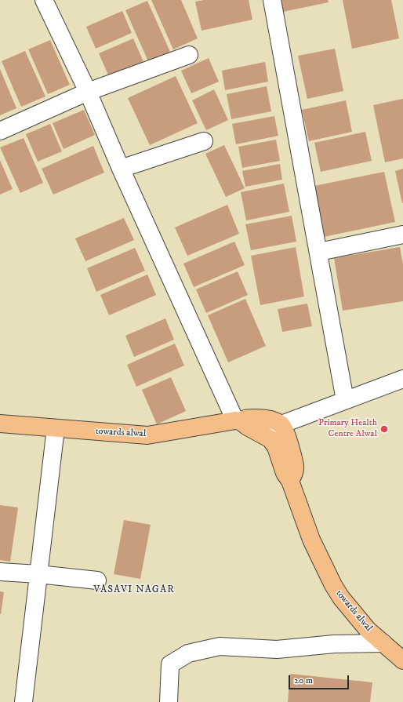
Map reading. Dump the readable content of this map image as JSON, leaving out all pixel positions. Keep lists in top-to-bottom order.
{
  "streets": {
    "main road": ["towards alwal"]
  },
  "districts": ["VASAVI NAGAR"],
  "places": ["Primary Health Centre Alwal"],
  "scale_bar": "20 m"
}
